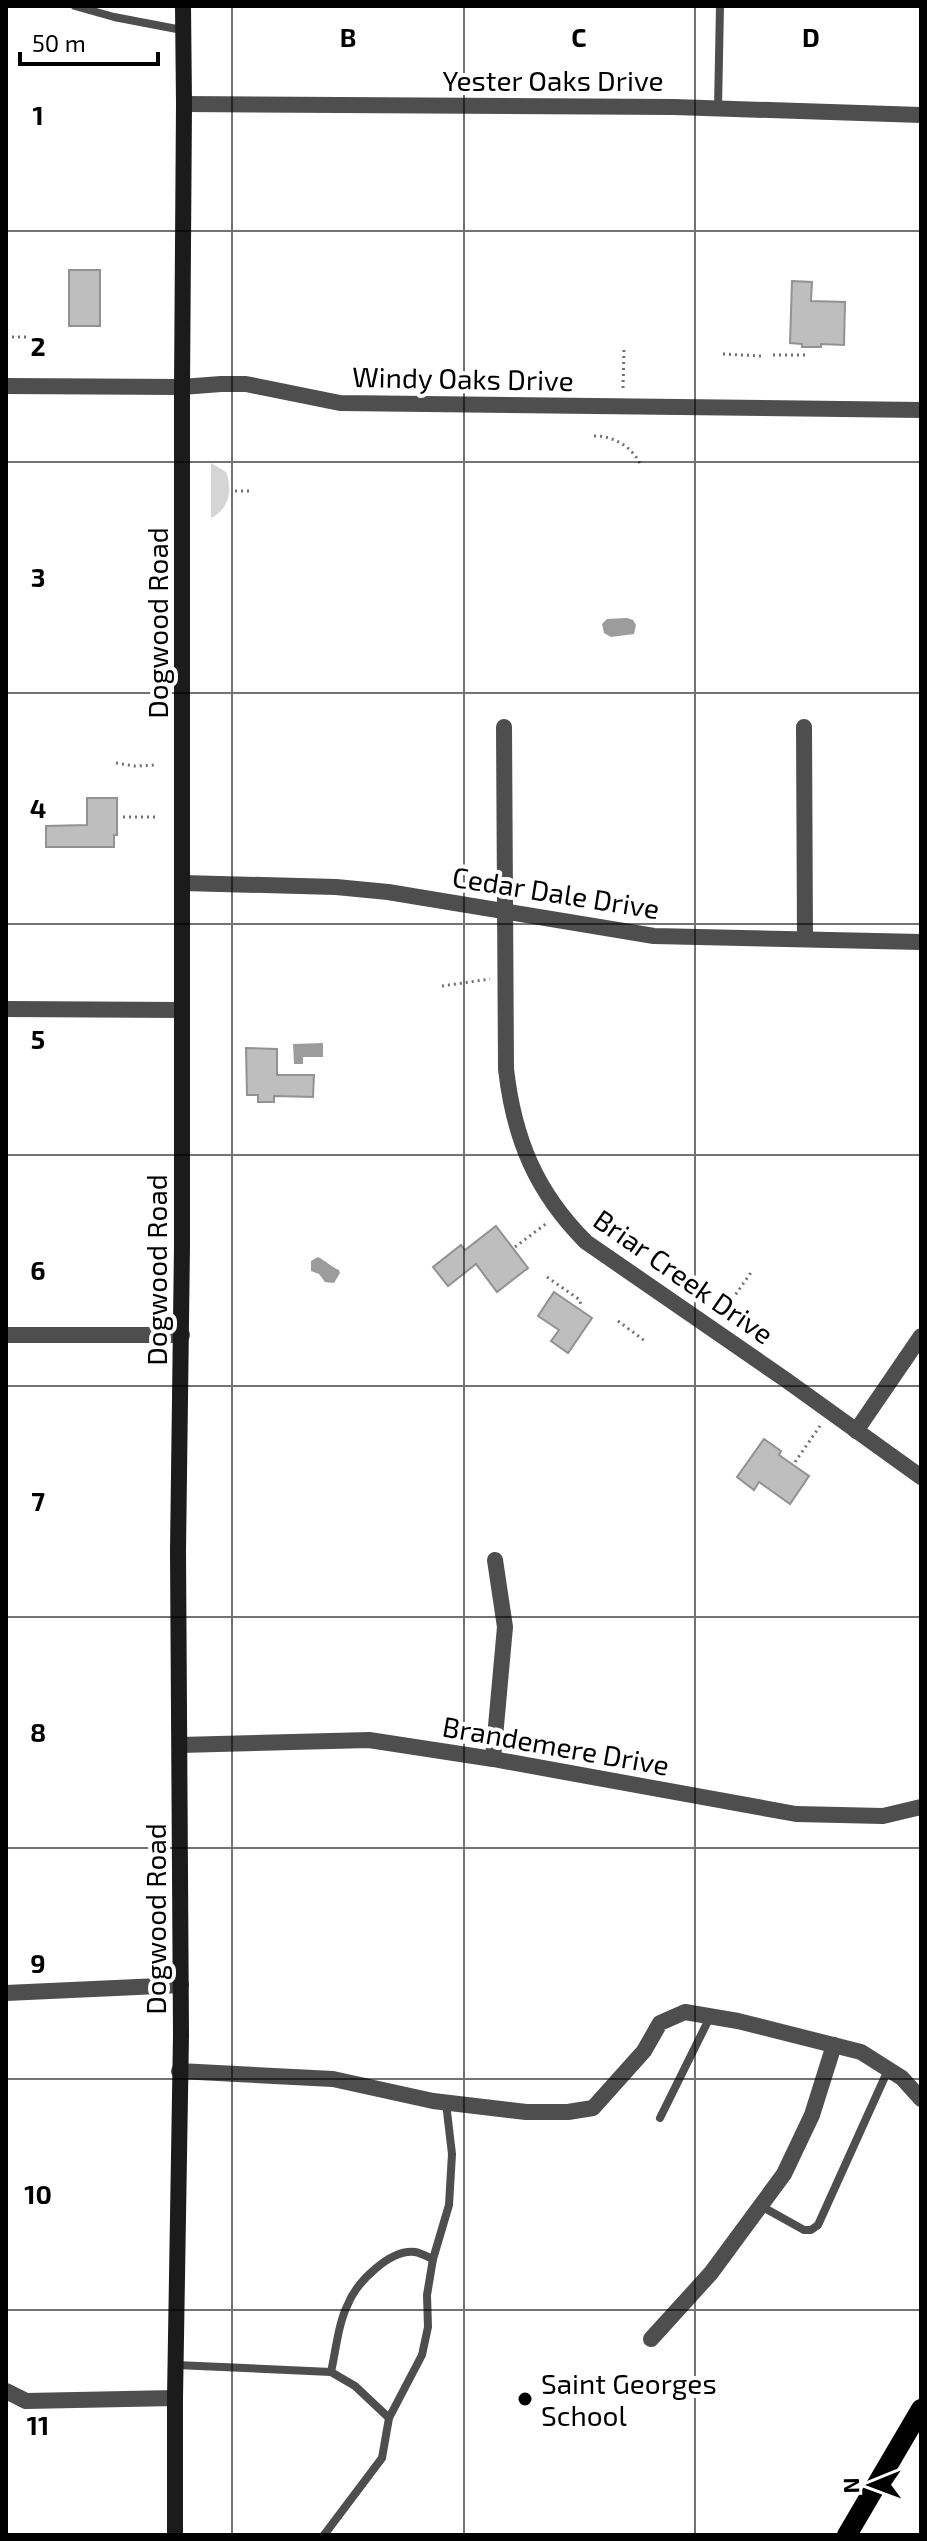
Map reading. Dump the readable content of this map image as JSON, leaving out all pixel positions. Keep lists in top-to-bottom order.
{
  "streets": {
    "street": [
      "Yester Oaks Drive",
      "Windy Oaks Drive",
      "Dogwood Road",
      "Cedar Dale Drive",
      "Briar Creek Drive",
      "Brandemere Drive"
    ]
  },
  "crossings": [
    ["Yester Oaks Drive", "Dogwood Road"],
    ["Windy Oaks Drive", "Dogwood Road"],
    ["Dogwood Road", "Cedar Dale Drive"],
    ["Dogwood Road", "Brandemere Drive"],
    ["Cedar Dale Drive", "Briar Creek Drive"]
  ],
  "places": ["Saint Georges School"],
  "scale_bar": "50 m",
  "north": "left",
  "grid": {
    "columns": ["B", "C", "D"],
    "rows": [
      "1",
      "2",
      "3",
      "4",
      "5",
      "6",
      "7",
      "8",
      "9",
      "10",
      "11"
    ]
  }
}
